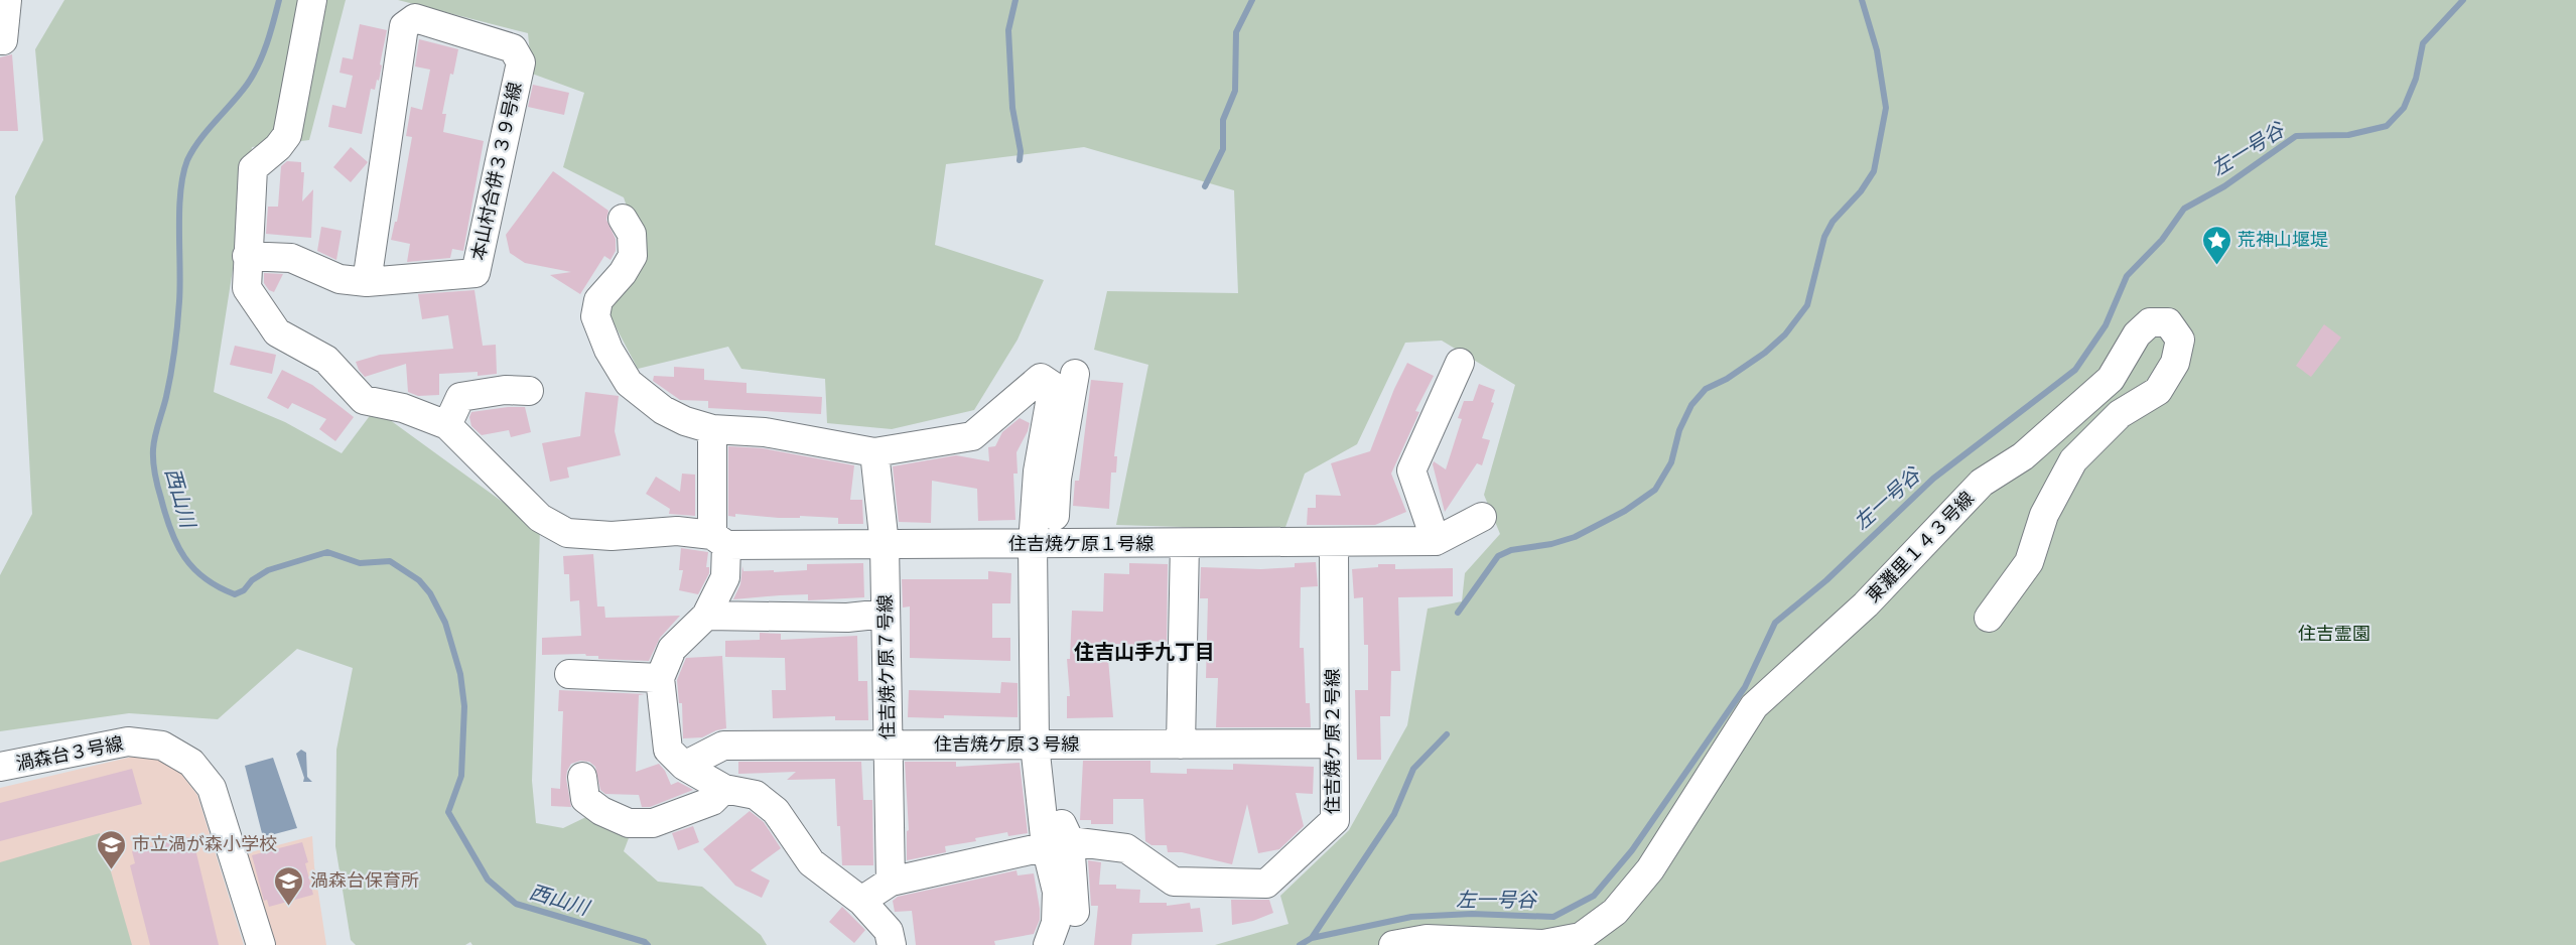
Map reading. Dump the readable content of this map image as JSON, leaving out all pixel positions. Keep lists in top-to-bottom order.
{
  "streets": {
    "street": [
      "本山村合併３３９号線",
      "住吉焼ケ原１号線",
      "東灘里１４３号線",
      "住吉焼ケ原７号線",
      "住吉焼ケ原２号線",
      "住吉焼ケ原３号線",
      "渦森台３号線"
    ]
  },
  "crossings": [
    ["住吉焼ケ原１号線", "住吉焼ケ原７号線"],
    ["住吉焼ケ原１号線", "住吉焼ケ原２号線"],
    ["住吉焼ケ原７号線", "住吉焼ケ原２号線"],
    ["住吉焼ケ原７号線", "住吉焼ケ原３号線"],
    ["住吉焼ケ原２号線", "住吉焼ケ原３号線"]
  ],
  "districts": ["住吉山手九丁目"],
  "water": ["左一号谷", "西山川"],
  "parks": ["住吉霊園"],
  "places": {
    "place": ["荒神山堰堤"],
    "school or university": ["市立渦が森小学校", "渦森台保育所"]
  }
}
